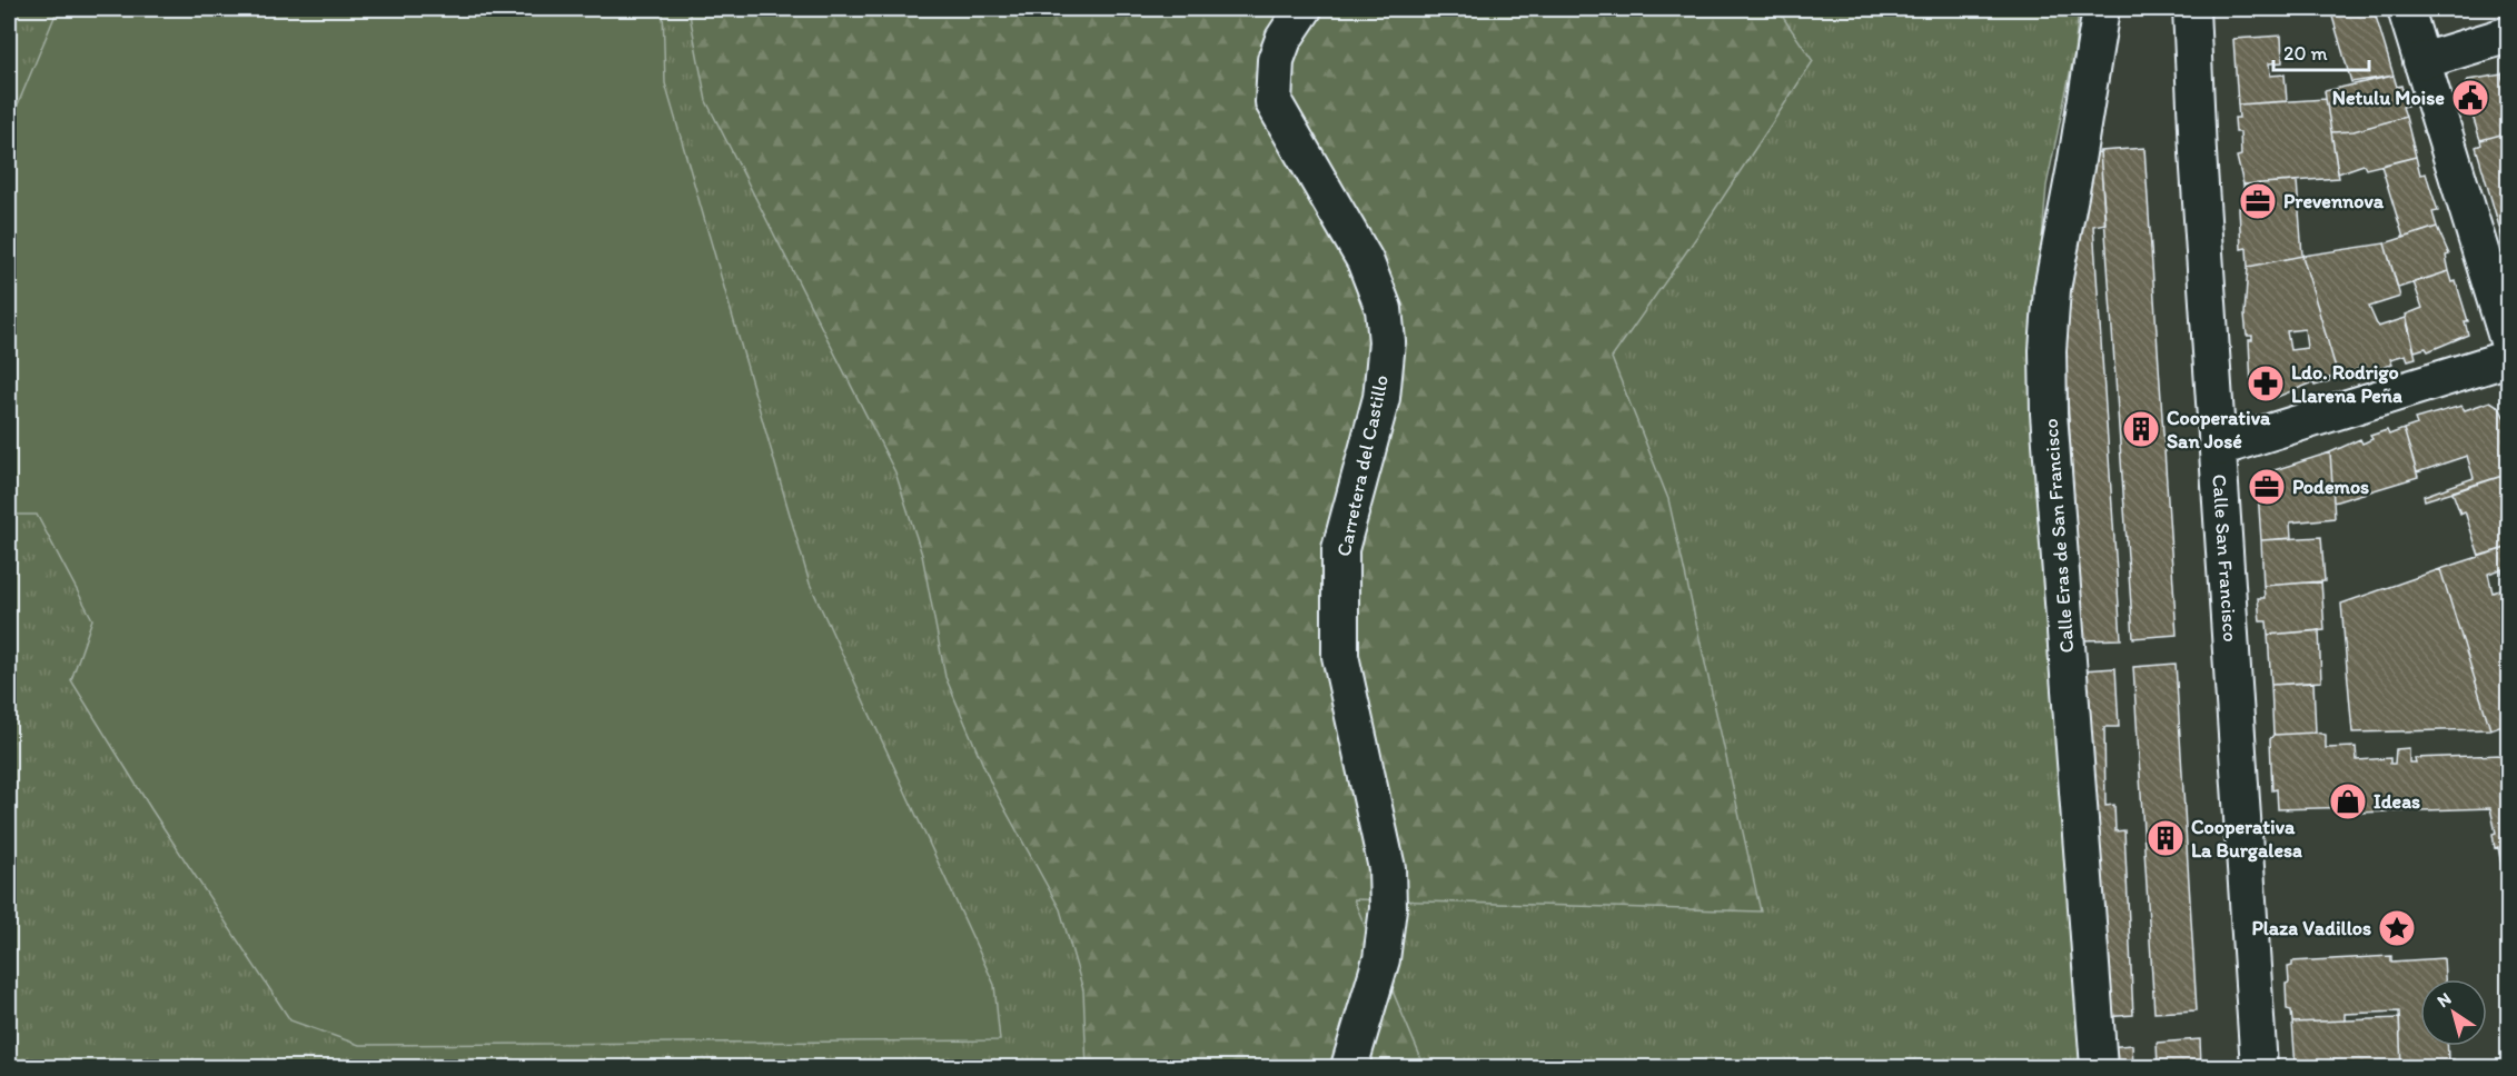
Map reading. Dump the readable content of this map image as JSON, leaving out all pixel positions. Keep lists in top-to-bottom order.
{
  "streets": {
    "street": ["Carretera del Castillo", "Calle Eras de San Francisco", "Calle San Francisco"]
  },
  "places": {
    "public building": ["Netulu Moise"],
    "office": ["Prevennova", "Podemos"],
    "pharmacy": ["Ldo. Rodrigo Llarena Peña"],
    "building": ["Cooperativa San José", "Cooperativa La Burgalesa"],
    "shop": ["Ideas"],
    "place": ["Plaza Vadillos"]
  },
  "scale_bar": "20 m",
  "north": "top left"
}
